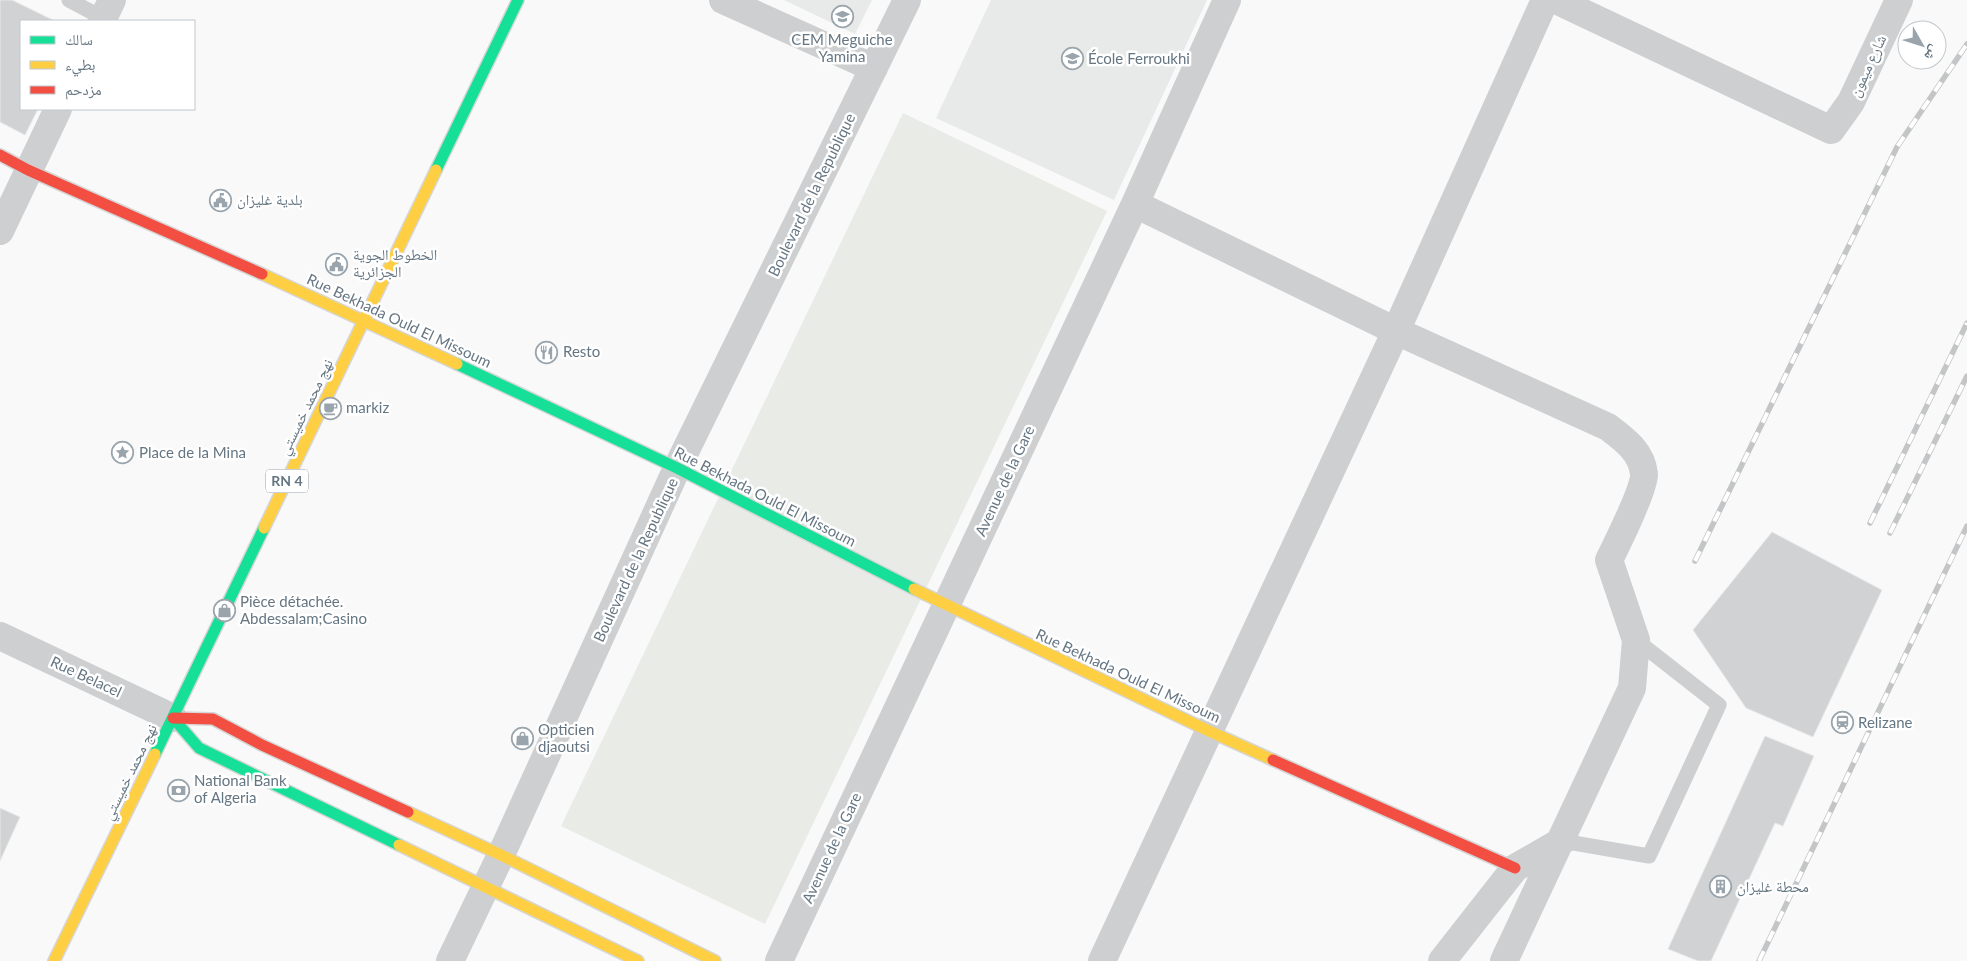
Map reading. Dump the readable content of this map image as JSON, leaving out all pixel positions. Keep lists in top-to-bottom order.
{
  "streets": {
    "street": [
      "شارع ميمون",
      "Boulevard de la Republique",
      "Rue Bekhada Ould El Missoum",
      "نهج محمد خميستي",
      "RN 4",
      "Avenue de la Gare",
      "Rue Belacel"
    ]
  },
  "crossings": [
    ["Boulevard de la Republique", "Rue Bekhada Ould El Missoum"],
    ["Rue Bekhada Ould El Missoum", "نهج محمد خميستي"],
    ["Rue Bekhada Ould El Missoum", "Avenue de la Gare"],
    ["نهج محمد خميستي", "Rue Belacel"]
  ],
  "places": {
    "school or university": ["CEM Meguiche Yamina", "École Ferroukhi"],
    "public building": ["بلدية غليزان", "الخطوط الجوية الجزائرية"],
    "restaurant": ["Resto"],
    "cafe": ["markiz"],
    "place": ["Place de la Mina"],
    "shop": ["Pièce détachée. Abdessalam;Casino", "Opticien djaoutsi"],
    "station": ["Relizane"],
    "bank": ["National Bank of Algeria"],
    "building": ["محطة غليزان"]
  },
  "legend": ["سالك", "بطيء", "مزدحم"],
  "north": "bottom right"
}
